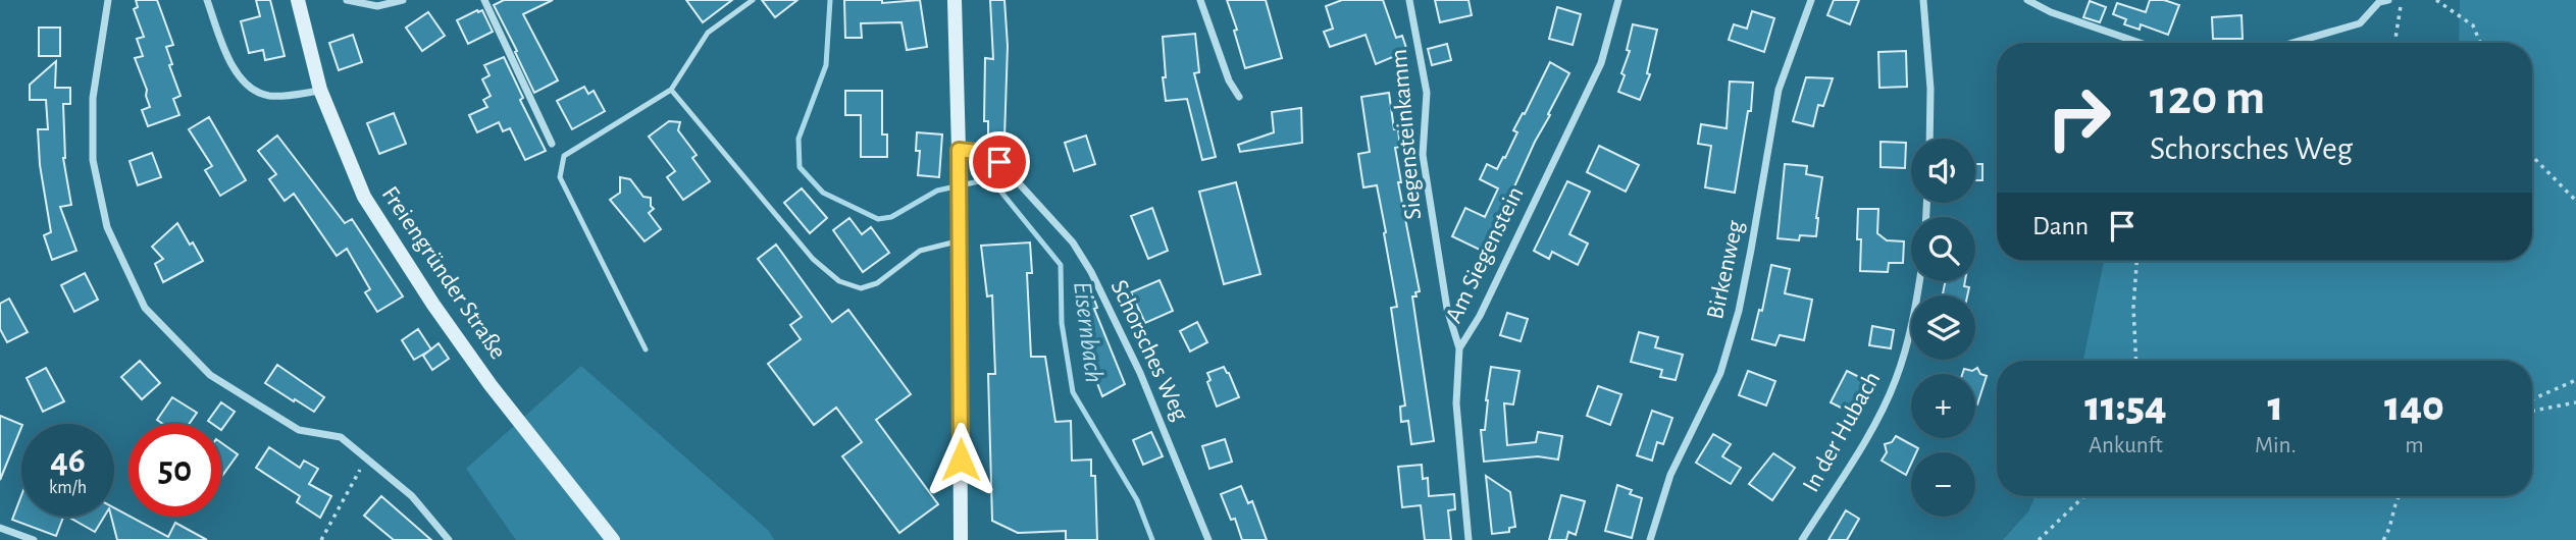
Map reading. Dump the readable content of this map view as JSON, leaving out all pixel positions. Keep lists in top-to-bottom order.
{
  "streets": {
    "main road": ["Freiengründer Straße"],
    "street": [
      "Siegensteinkamm",
      "Am Siegenstein",
      "Birkenweg",
      "Schorsches Weg",
      "In der Hubach"
    ]
  },
  "crossings": [
    ["Siegensteinkamm", "Am Siegenstein"]
  ],
  "water": ["Eisernbach"],
  "page": {
    "turn": ["120 m", "Schorsches Weg"],
    "map_buttons": ["+", "−"],
    "then": "Dann",
    "eta": [
      "11:54",
      "Ankunft",
      "1",
      "Min.",
      "140",
      "m"
    ],
    "speed": "46 km/h",
    "limit": "50"
  }
}
